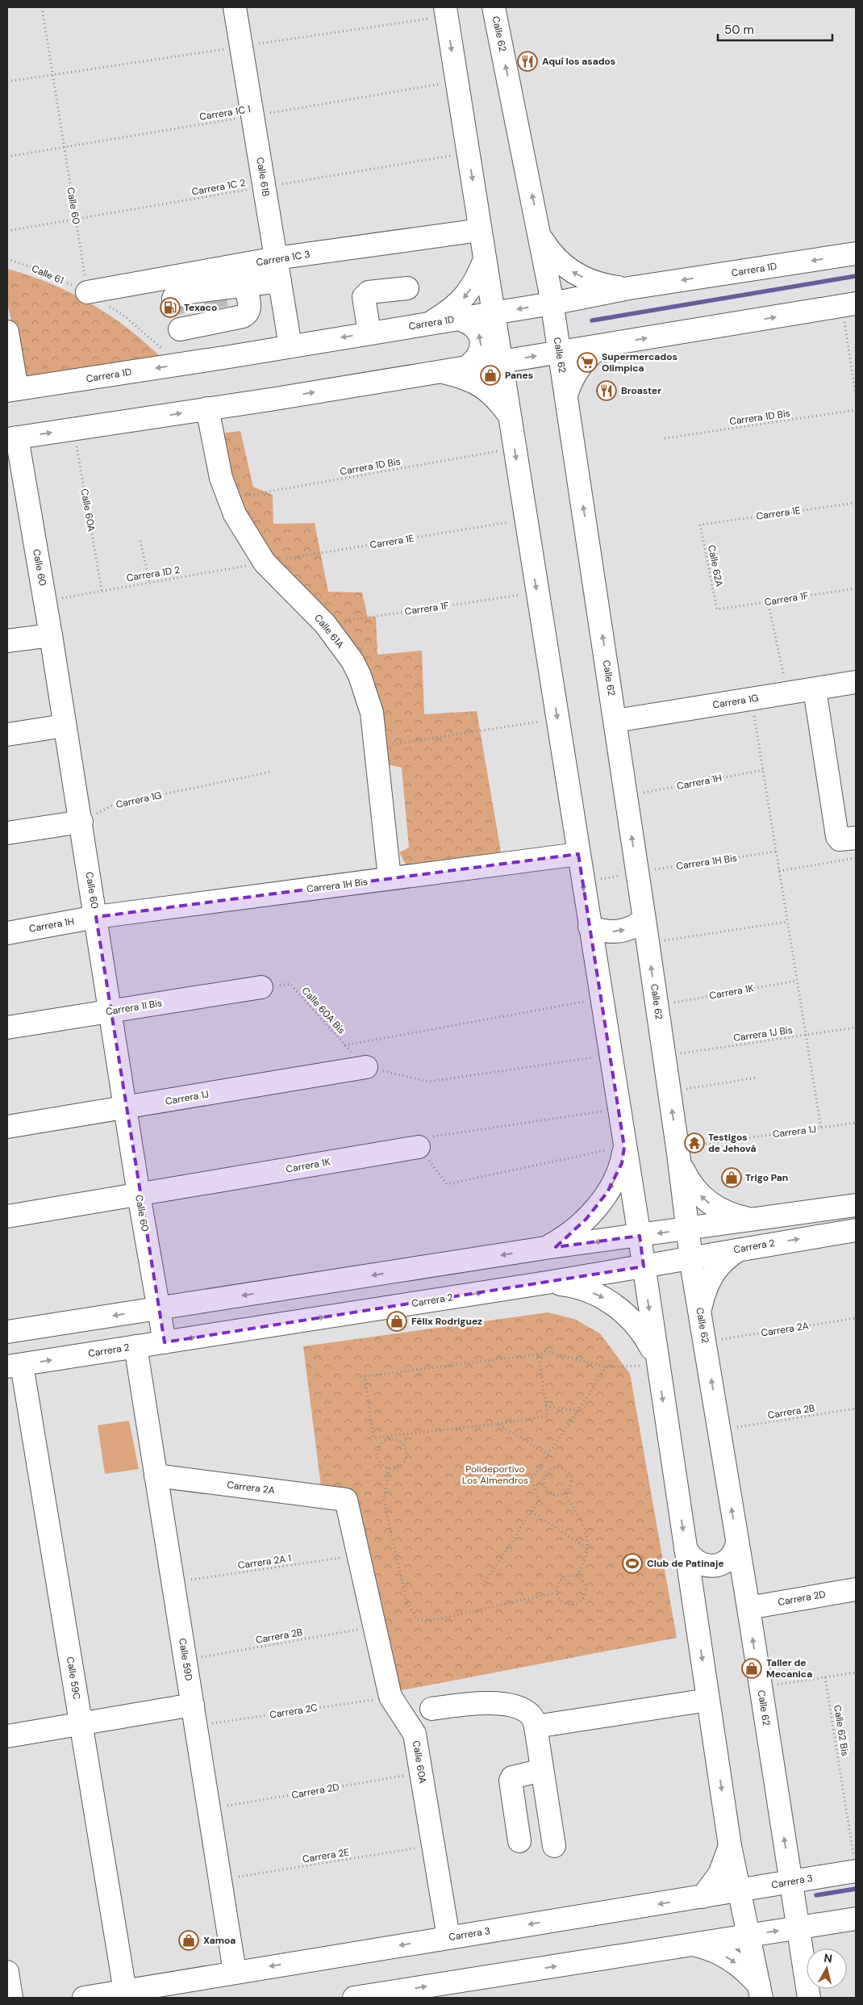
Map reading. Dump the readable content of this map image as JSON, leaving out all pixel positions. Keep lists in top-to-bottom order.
{
  "streets": {
    "street": [
      "Calle 62",
      "Calle 61B",
      "Calle 60",
      "Carrera 1C 3",
      "Carrera 1D",
      "Calle 60A",
      "Calle 61A",
      "Carrera 1G",
      "Carrera 1H",
      "Carrera 1H Bis",
      "Carrera 1K",
      "Carrera 1I Bis",
      "Carrera 1J",
      "Carrera 2",
      "Carrera 2A",
      "Carrera 2D",
      "Calle 59D",
      "Calle 59C",
      "Carrera 3"
    ],
    "path": [
      "Carrera 1C 1",
      "Carrera 1C 2",
      "Calle 61",
      "Carrera 1D Bis",
      "Carrera 1E",
      "Calle 62A",
      "Carrera 1D 2",
      "Carrera 1F",
      "Calle 60A Bis",
      "Carrera 1J Bis",
      "Carrera 2B",
      "Carrera 2A 1",
      "Carrera 2C",
      "Calle 62 Bis",
      "Carrera 2E"
    ]
  },
  "crossings": [
    ["Calle 62", "Carrera 1D"],
    ["Calle 62", "Carrera 1G"],
    ["Calle 62", "Carrera 1H Bis"],
    ["Calle 62", "Carrera 1J"],
    ["Calle 62", "Carrera 2"],
    ["Calle 62", "Carrera 2D"],
    ["Calle 62", "Carrera 3"],
    ["Carrera 1C 1", "Calle 61B"],
    ["Carrera 1C 1", "Calle 60"],
    ["Calle 61B", "Carrera 1C 2"],
    ["Calle 61B", "Carrera 1C 3"],
    ["Calle 61B", "Carrera 1D"],
    ["Carrera 1C 2", "Calle 60"],
    ["Calle 60", "Carrera 1C 3"],
    ["Calle 60", "Calle 61"],
    ["Calle 60", "Carrera 1D 2"],
    ["Calle 60", "Carrera 1G"],
    ["Calle 60", "Carrera 1H"],
    ["Calle 60", "Carrera 1H Bis"],
    ["Calle 60", "Carrera 1K"],
    ["Calle 60", "Carrera 1I Bis"],
    ["Calle 60", "Carrera 1J"],
    ["Calle 60", "Carrera 2"],
    ["Carrera 1C 3", "Calle 61"],
    ["Carrera 1D Bis", "Calle 61A"],
    ["Calle 60A", "Carrera 1D 2"],
    ["Calle 60A", "Carrera 2A"],
    ["Calle 60A", "Carrera 2B"],
    ["Calle 60A", "Carrera 2A 1"],
    ["Calle 60A", "Carrera 2D"],
    ["Calle 60A", "Carrera 2C"],
    ["Calle 60A", "Carrera 2E"],
    ["Calle 60A", "Carrera 3"],
    ["Carrera 1E", "Calle 62A"],
    ["Carrera 1E", "Carrera 1D 2"],
    ["Carrera 1E", "Calle 61A"],
    ["Calle 62A", "Carrera 1F"],
    ["Carrera 1D 2", "Calle 61A"],
    ["Carrera 1F", "Calle 61A"],
    ["Calle 61A", "Carrera 1H Bis"],
    ["Carrera 1H", "Carrera 1H Bis"],
    ["Carrera 1I Bis", "Calle 60A Bis"],
    ["Calle 60A Bis", "Carrera 1J"],
    ["Carrera 2", "Calle 59D"],
    ["Carrera 2", "Calle 59C"],
    ["Carrera 2A", "Calle 59D"],
    ["Carrera 2B", "Calle 59D"],
    ["Carrera 2A 1", "Calle 59D"],
    ["Carrera 2D", "Calle 59D"],
    ["Calle 59D", "Carrera 2C"],
    ["Calle 59D", "Carrera 2E"],
    ["Calle 59D", "Carrera 3"],
    ["Calle 59C", "Carrera 3"],
    ["Calle 62 Bis", "Carrera 3"]
  ],
  "parks": ["Polideportivo Los Almendros"],
  "places": {
    "restaurant": ["Aquí los asados", "Broaster"],
    "fuel station": ["Texaco"],
    "supermarket": ["Supermercados Olimpica"],
    "shop": [
      "Panes",
      "Trigo Pan",
      "Félix Rodriguez",
      "Taller de Mecanica",
      "Xamoa"
    ],
    "temple": ["Testigos de Jehová"],
    "sports": ["Club de Patinaje"]
  },
  "scale_bar": "50 m",
  "north": "top"
}
